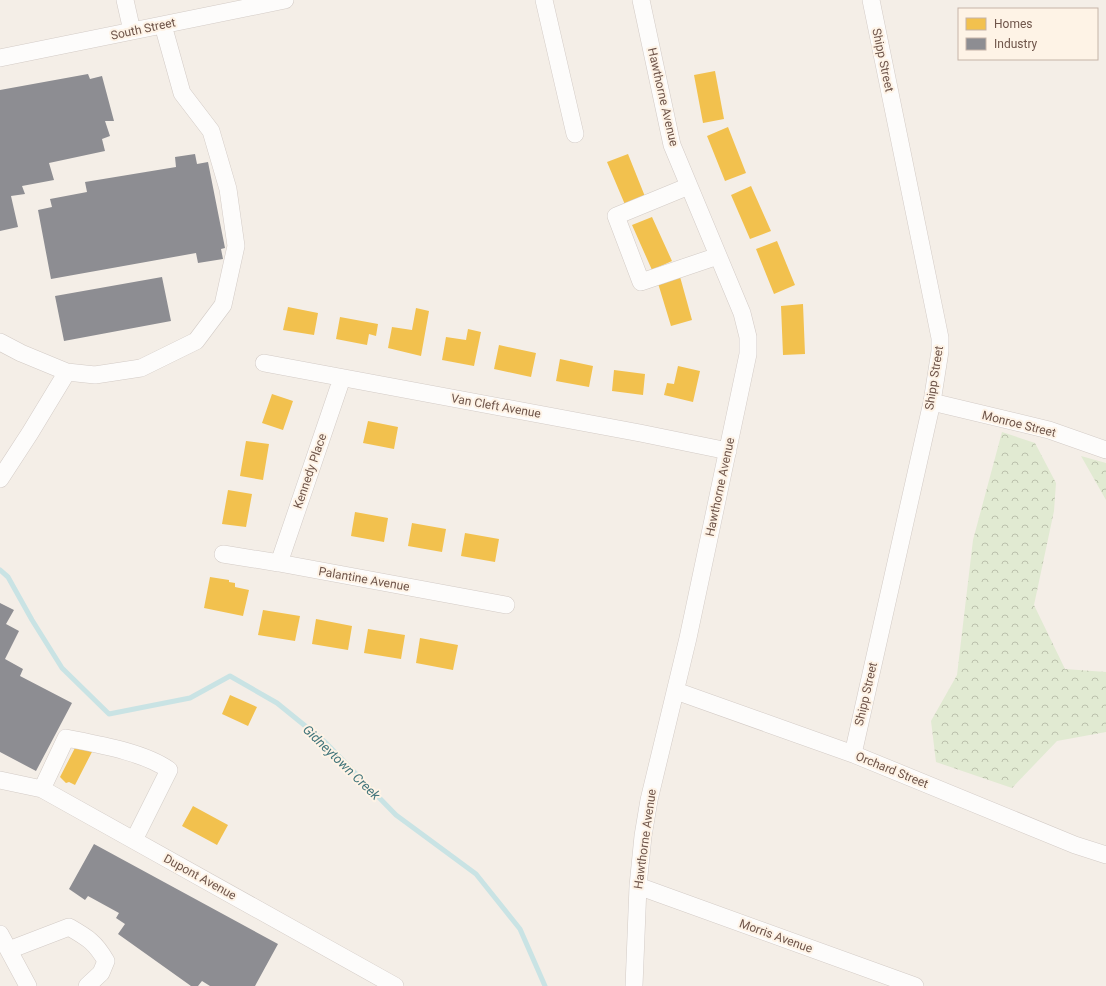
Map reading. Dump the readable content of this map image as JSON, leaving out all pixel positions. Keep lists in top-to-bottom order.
{
  "streets": {
    "street": [
      "South Street",
      "Shipp Street",
      "Hawthorne Avenue",
      "Van Cleft Avenue",
      "Monroe Street",
      "Kennedy Place",
      "Palantine Avenue",
      "Orchard Street",
      "Dupont Avenue",
      "Morris Avenue"
    ]
  },
  "crossings": [
    ["Shipp Street", "Monroe Street"],
    ["Shipp Street", "Orchard Street"],
    ["Hawthorne Avenue", "Van Cleft Avenue"],
    ["Hawthorne Avenue", "Orchard Street"],
    ["Hawthorne Avenue", "Morris Avenue"],
    ["Van Cleft Avenue", "Kennedy Place"],
    ["Kennedy Place", "Palantine Avenue"]
  ],
  "water": ["Gidneytown Creek"],
  "legend": ["Homes", "Industry"]
}
